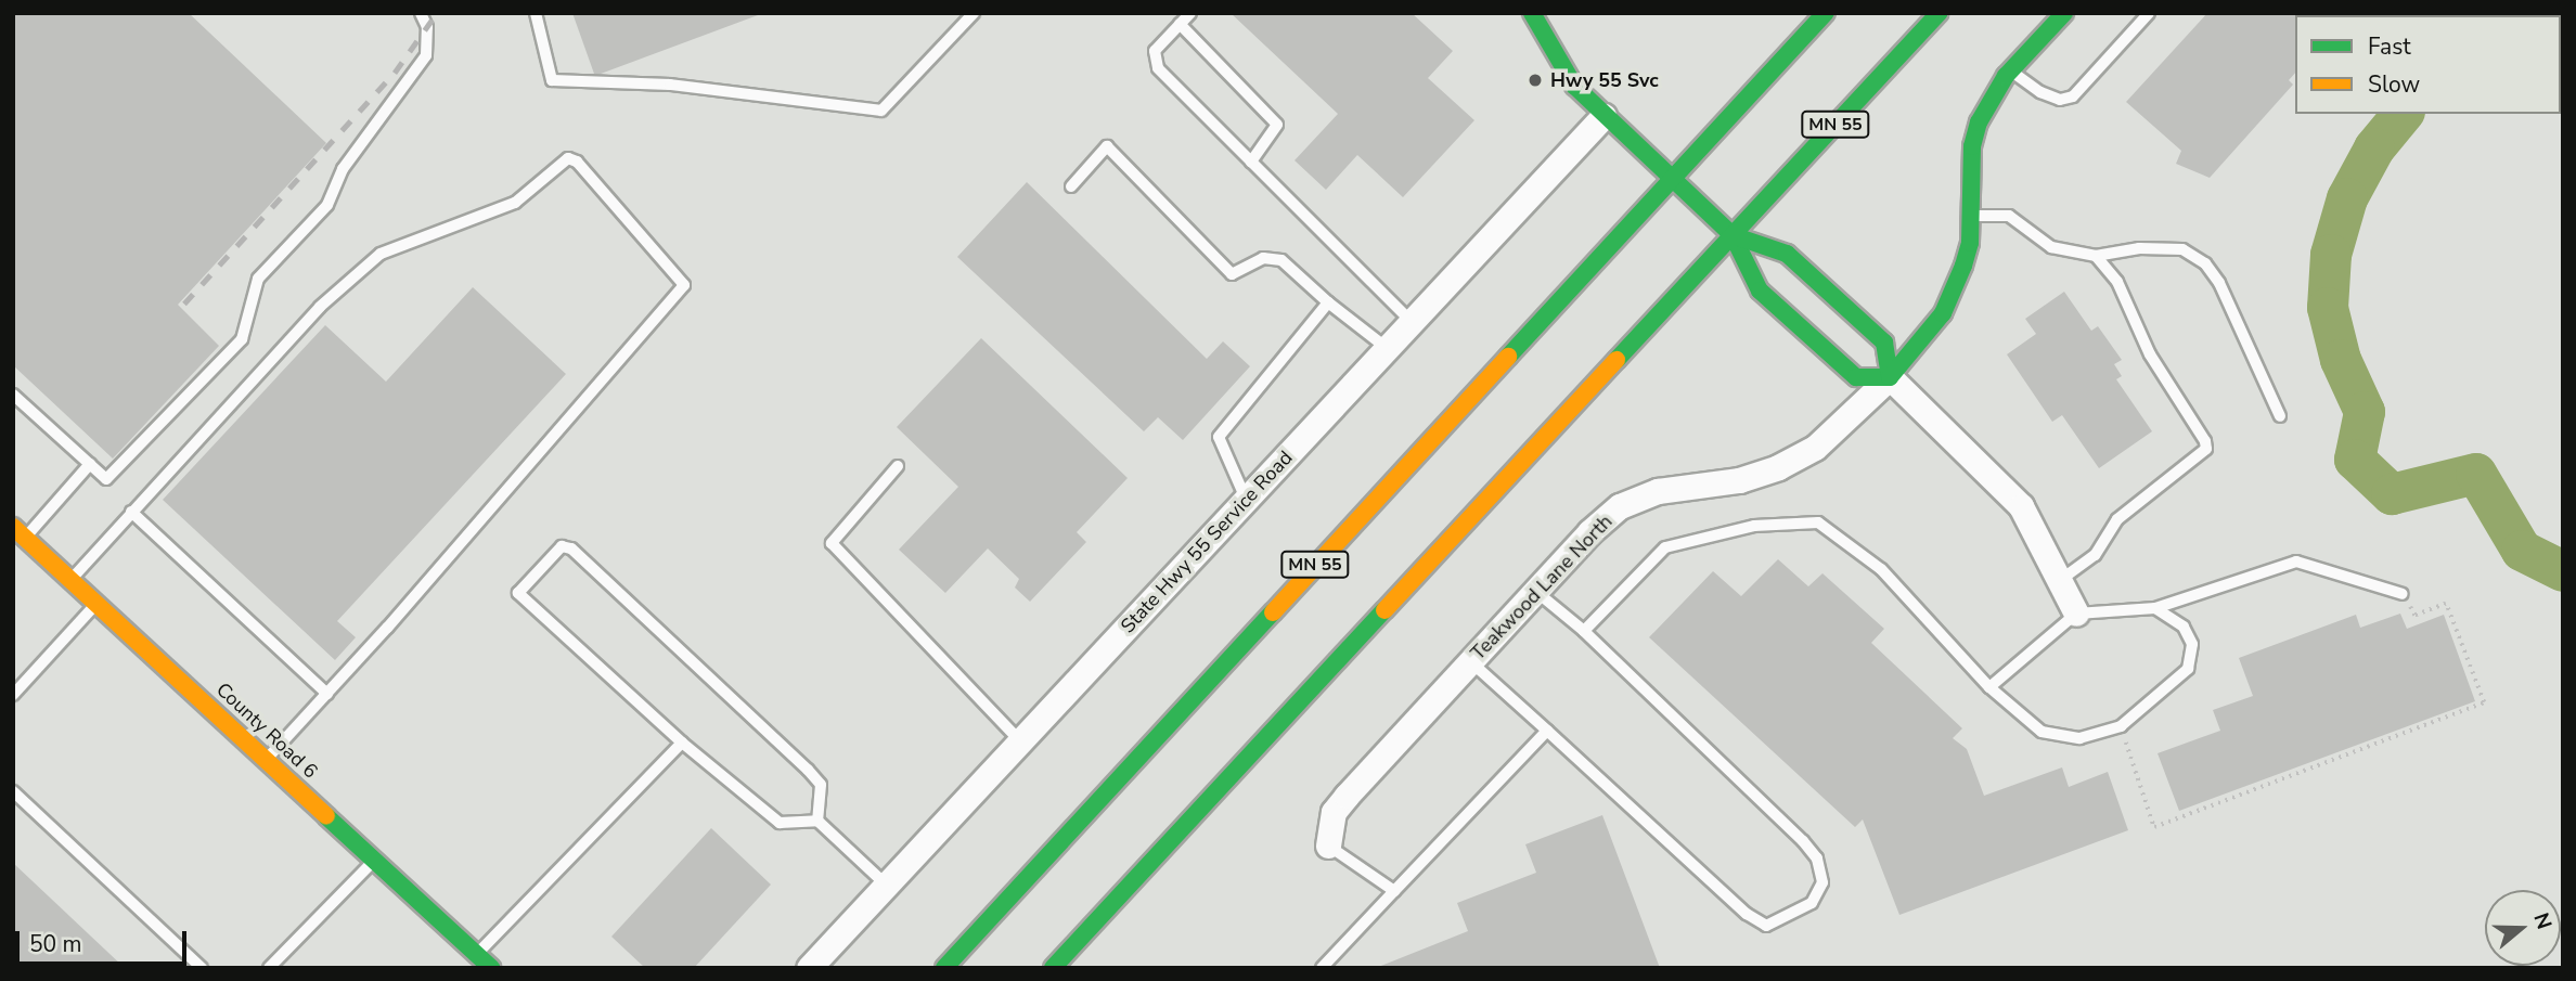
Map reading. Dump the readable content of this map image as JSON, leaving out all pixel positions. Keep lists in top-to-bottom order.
{
  "streets": {
    "main road": ["MN 55", "Teakwood Lane North", "County Road 6"],
    "street": ["State Hwy 55 Service Road"]
  },
  "places": ["Hwy 55 Svc"],
  "legend": ["Fast", "Slow"],
  "scale_bar": "50 m",
  "north": "right"
}
